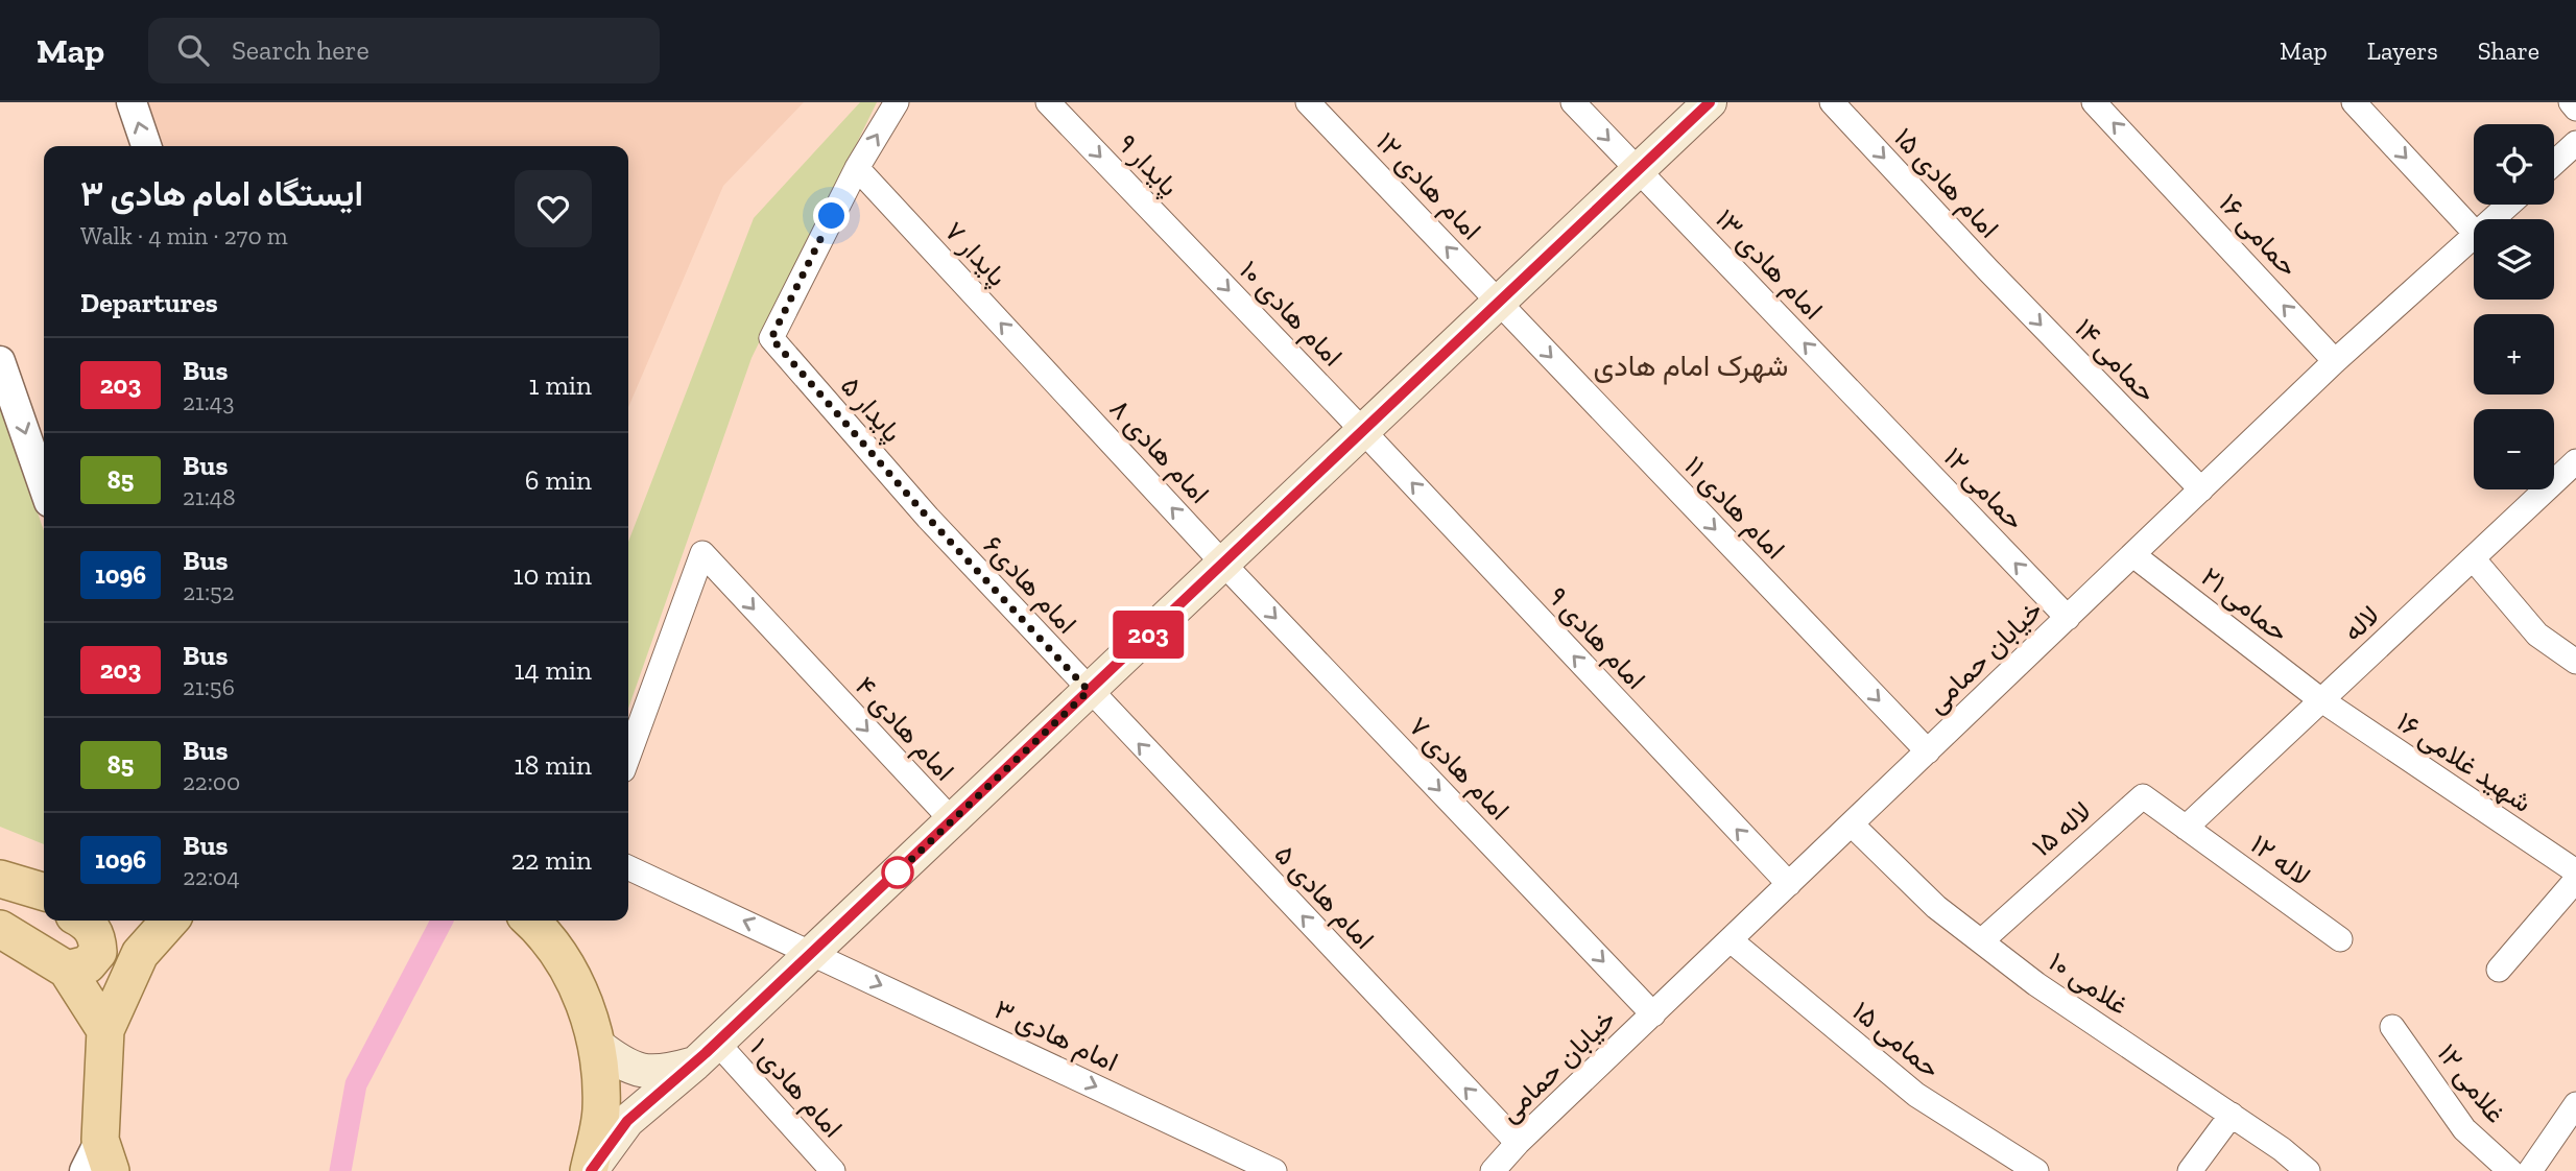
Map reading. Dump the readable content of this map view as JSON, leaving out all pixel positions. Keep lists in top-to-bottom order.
{
  "streets": {
    "street": [
      "پایدار ۹",
      "امام هادی ۱۵",
      "امام هادی ۱۲",
      "حمامی ۱۶",
      "پایدار ۷",
      "امام هادی ۱۳",
      "امام هادی ۱۰",
      "حمامی ۱۴",
      "پایدار ۵",
      "امام هادی ۸",
      "حمامی ۱۲",
      "امام هادی ۱۱",
      "امام هادی۶",
      "حمامی ۲۱",
      "لاله",
      "امام هادی ۹",
      "خیابان حمامی",
      "امام هادی ۴",
      "شهید غلامی ۱۶",
      "امام هادی ۷",
      "لاله ۱۵",
      "لاله ۱۲",
      "امام هادی ۵",
      "غلامی ۱۰",
      "امام هادی ۳",
      "حمامی ۱۵",
      "غلامی ۱۲",
      "امام هادی ۱"
    ]
  },
  "crossings": [
    ["پایدار ۹", "امام هادی ۱۰"],
    ["امام هادی ۱۵", "حمامی ۱۴"],
    ["امام هادی ۱۲", "امام هادی ۱۱"],
    ["حمامی ۱۶", "خیابان حمامی"],
    ["پایدار ۷", "پایدار ۵"],
    ["پایدار ۷", "امام هادی ۸"],
    ["امام هادی ۱۳", "حمامی ۱۲"],
    ["امام هادی ۱۰", "امام هادی ۹"],
    ["حمامی ۱۴", "خیابان حمامی"],
    ["پایدار ۵", "امام هادی۶"],
    ["امام هادی ۸", "امام هادی ۷"],
    ["حمامی ۱۲", "خیابان حمامی"],
    ["امام هادی ۱۱", "خیابان حمامی"],
    ["امام هادی۶", "امام هادی ۵"],
    ["حمامی ۲۱", "لاله"],
    ["حمامی ۲۱", "خیابان حمامی"],
    ["حمامی ۲۱", "شهید غلامی ۱۶"],
    ["لاله", "شهید غلامی ۱۶"],
    ["لاله", "لاله ۱۵"],
    ["لاله", "لاله ۱۲"],
    ["امام هادی ۹", "خیابان حمامی"],
    ["خیابان حمامی", "امام هادی ۷"],
    ["خیابان حمامی", "امام هادی ۵"],
    ["خیابان حمامی", "غلامی ۱۰"],
    ["خیابان حمامی", "حمامی ۱۵"],
    ["لاله ۱۵", "لاله ۱۲"],
    ["لاله ۱۵", "غلامی ۱۰"]
  ],
  "one_way": [
    "پایدار ۹",
    "امام هادی ۱۵",
    "امام هادی ۱۲",
    "پایدار ۷",
    "امام هادی ۱۰",
    "حمامی ۱۴",
    "امام هادی ۸",
    "حمامی ۱۲",
    "امام هادی ۱۱",
    "امام هادی ۹",
    "امام هادی ۷",
    "امام هادی ۵"
  ],
  "districts": ["شهرک امام هادی"],
  "lines": ["bus line 203"],
  "page": {
    "header": "Map",
    "search": "Search here",
    "nav": ["Map", "Layers", "Share"],
    "on_map": "203",
    "map_buttons": ["+", "−"],
    "heading": [
      ["ایستگاه امام هادی ۳", "Walk · 4 min · 270 m"],
      "Departures"
    ],
    "list": [
      {
        "mark": "203",
        "name": "Bus",
        "note": "21:43",
        "value": "1 min"
      },
      {
        "mark": "85",
        "name": "Bus",
        "note": "21:48",
        "value": "6 min"
      },
      {
        "mark": "1096",
        "name": "Bus",
        "note": "21:52",
        "value": "10 min"
      },
      {
        "mark": "203",
        "name": "Bus",
        "note": "21:56",
        "value": "14 min"
      },
      {
        "mark": "85",
        "name": "Bus",
        "note": "22:00",
        "value": "18 min"
      },
      {
        "mark": "1096",
        "name": "Bus",
        "note": "22:04",
        "value": "22 min"
      }
    ]
  }
}
